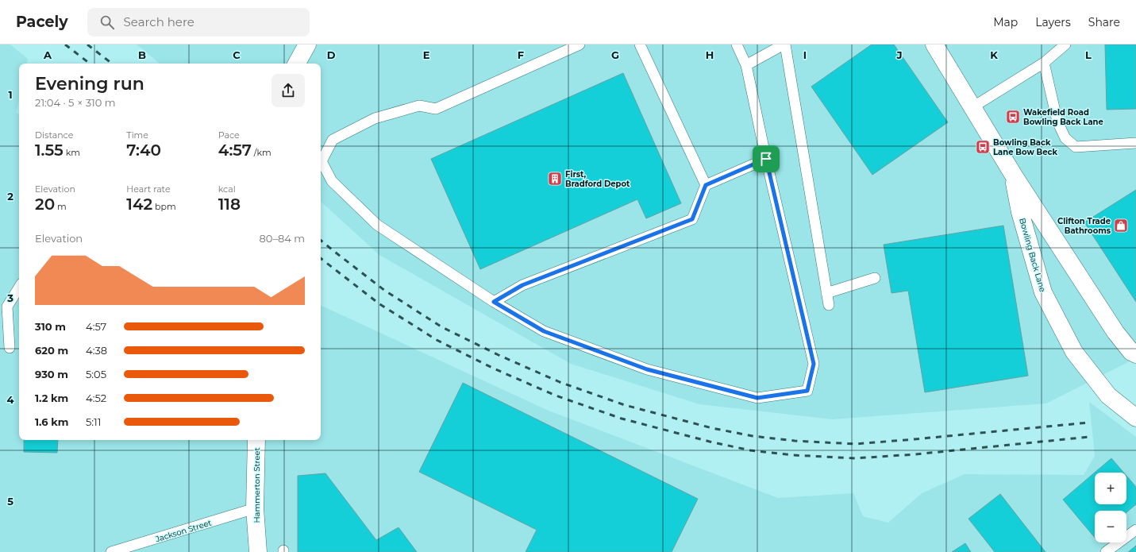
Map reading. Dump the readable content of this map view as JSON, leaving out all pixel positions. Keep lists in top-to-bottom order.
{
  "streets": {
    "street": ["Bowling Back Lane", "Hammerton Street"],
    "lane": ["Jackson Street"]
  },
  "crossings": [
    ["Hammerton Street", "Jackson Street"]
  ],
  "places": {
    "bus stop": ["Wakefield Road Bowling Back Lane", "Bowling Back Lane Bow Beck"],
    "building": ["First, Bradford Depot"],
    "shop": ["Clifton Trade Bathrooms"]
  },
  "page": {
    "header": "Pacely",
    "search": "Search here",
    "nav": ["Map", "Layers", "Share"],
    "heading": ["Evening run", "21:04 · 5 × 310 m"],
    "stats": [
      ["Distance", "1.55 km"],
      ["Time", "7:40"],
      ["Pace", "4:57 /km"],
      ["Elevation", "20 m"],
      ["Heart rate", "142 bpm"],
      ["kcal", "118"]
    ],
    "chart": ["Elevation", "80–84 m"],
    "list": [
      {
        "name": "310 m",
        "note": "4:57"
      },
      {
        "name": "620 m",
        "note": "4:38"
      },
      {
        "name": "930 m",
        "note": "5:05"
      },
      {
        "name": "1.2 km",
        "note": "4:52"
      },
      {
        "name": "1.6 km",
        "note": "5:11"
      }
    ],
    "map_buttons": ["+", "−"]
  },
  "grid": {
    "columns": [
      "A",
      "B",
      "C",
      "D",
      "E",
      "F",
      "G",
      "H",
      "I",
      "J",
      "K",
      "L"
    ],
    "rows": [
      "1",
      "2",
      "3",
      "4",
      "5"
    ]
  }
}
